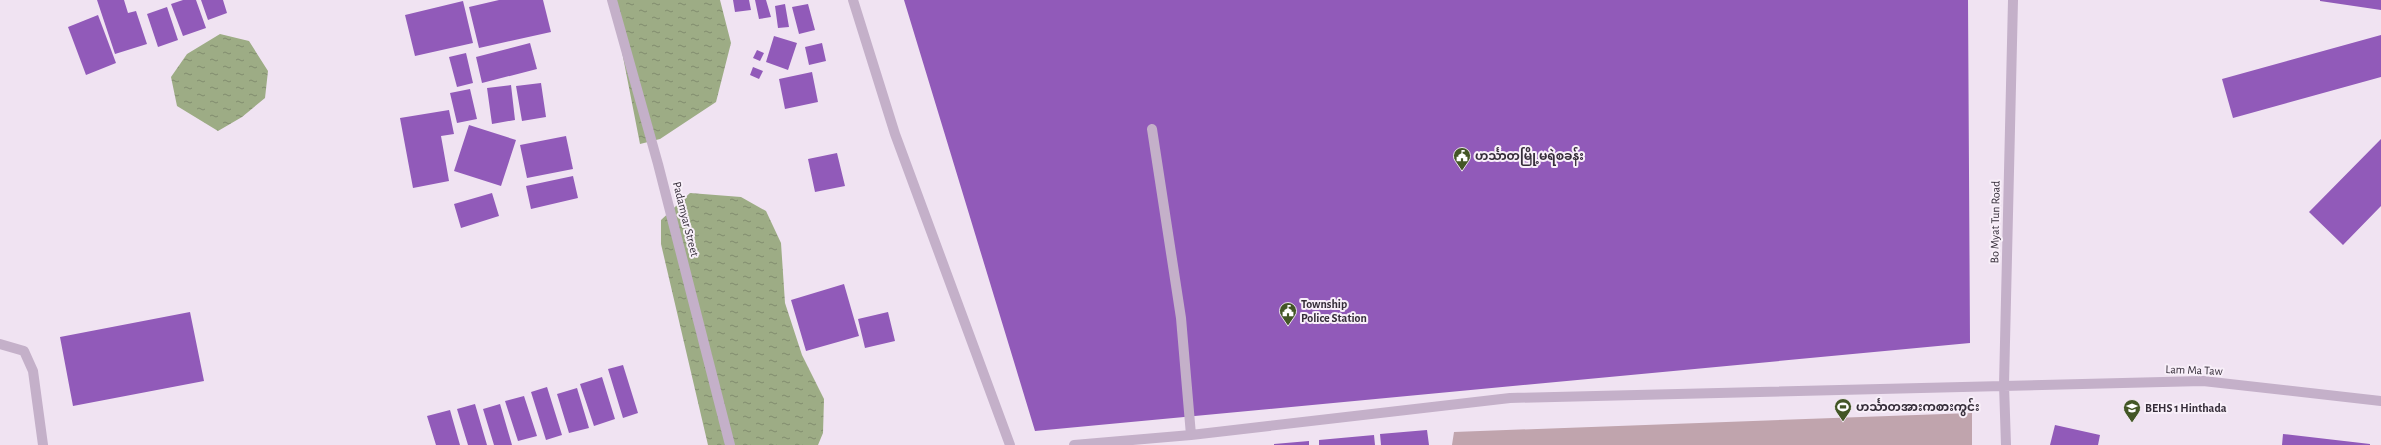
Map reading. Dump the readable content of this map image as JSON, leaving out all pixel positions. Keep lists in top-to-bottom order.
{
  "streets": {
    "street": ["Padamyar Street", "Bo Myat Tun Road", "Lam Ma Taw"]
  },
  "crossings": [
    ["Bo Myat Tun Road", "Lam Ma Taw"]
  ],
  "places": {
    "public building": ["ဟင်္သာတမြို့မရဲစခန်း", "Township Police Station"],
    "sports": ["ဟင်္သာတအားကစားကွင်း"],
    "school or university": ["BEHS 1 Hinthada"]
  }
}
